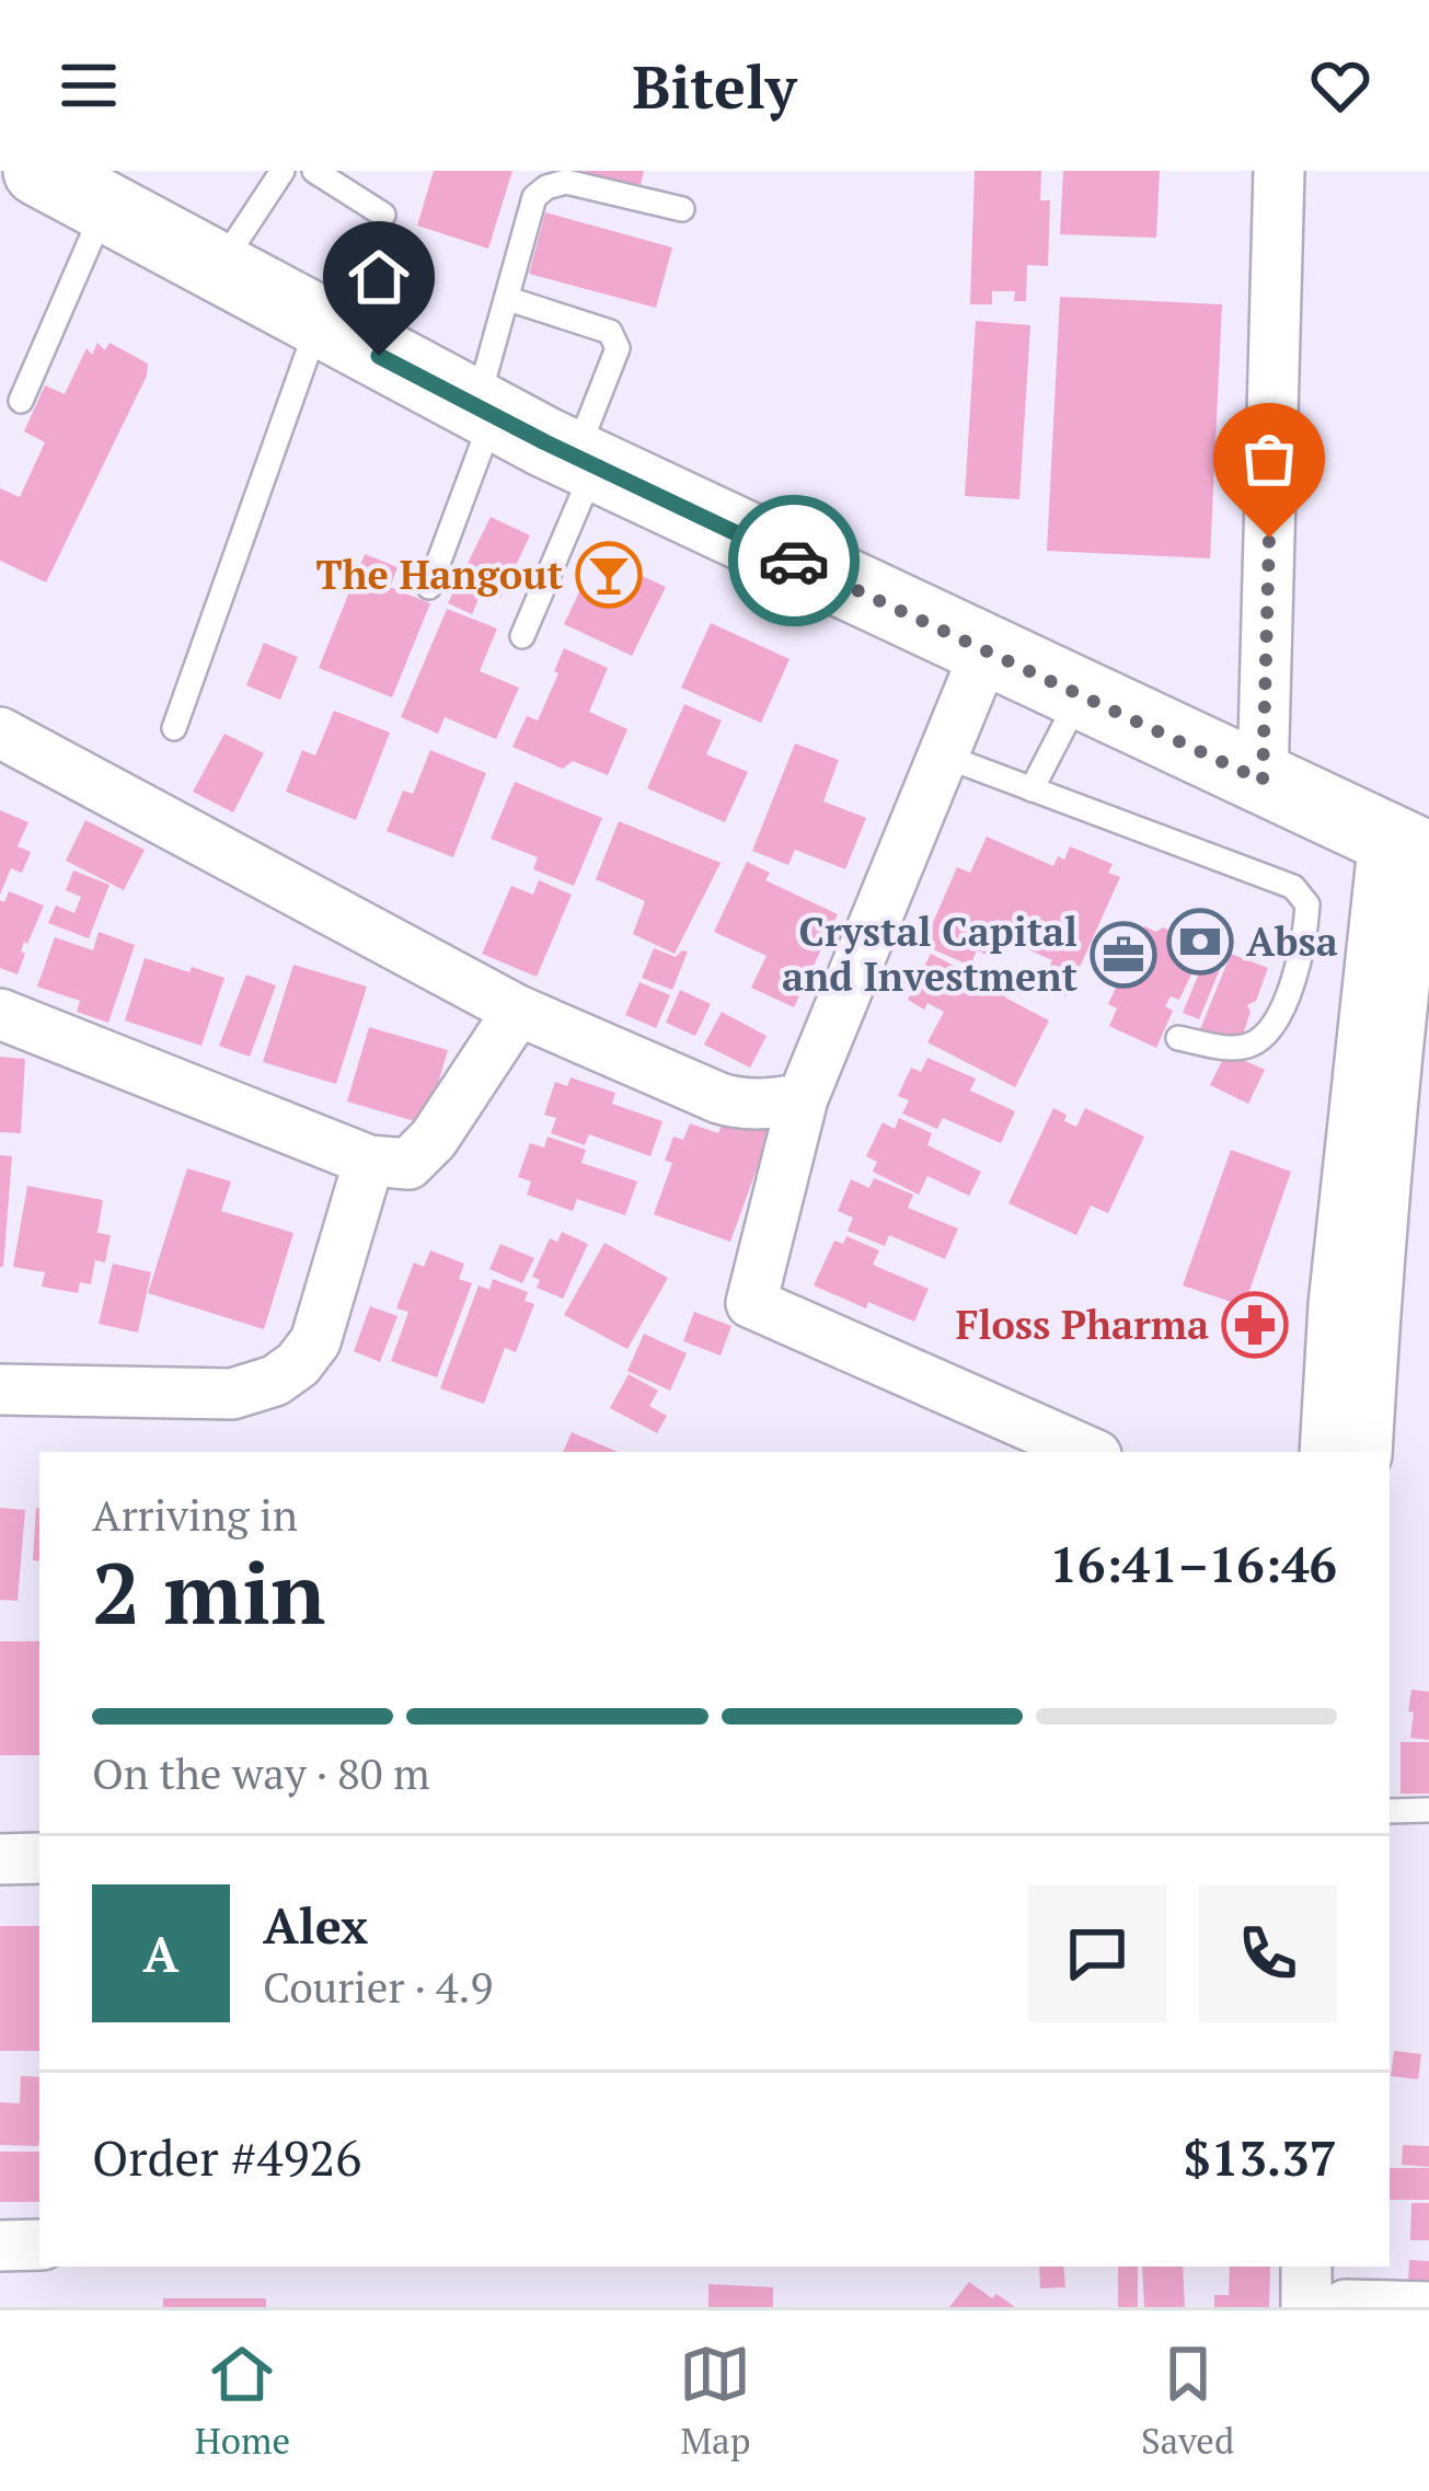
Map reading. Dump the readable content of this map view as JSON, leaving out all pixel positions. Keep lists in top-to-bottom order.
{
  "places": {
    "bar": ["The Hangout"],
    "bank": ["Absa"],
    "office": ["Crystal Capital and Investment"],
    "pharmacy": ["Floss Pharma"]
  },
  "page": {
    "header": "Bitely",
    "heading": ["2 min", "Arriving in", "16:41–16:46"],
    "panel": [
      "Alex",
      "Courier · 4.9",
      "Order #4926",
      "$13.37"
    ],
    "bar": "On the way · 80 m",
    "round": "A",
    "tabs": ["Home", "Map", "Saved"]
  }
}
